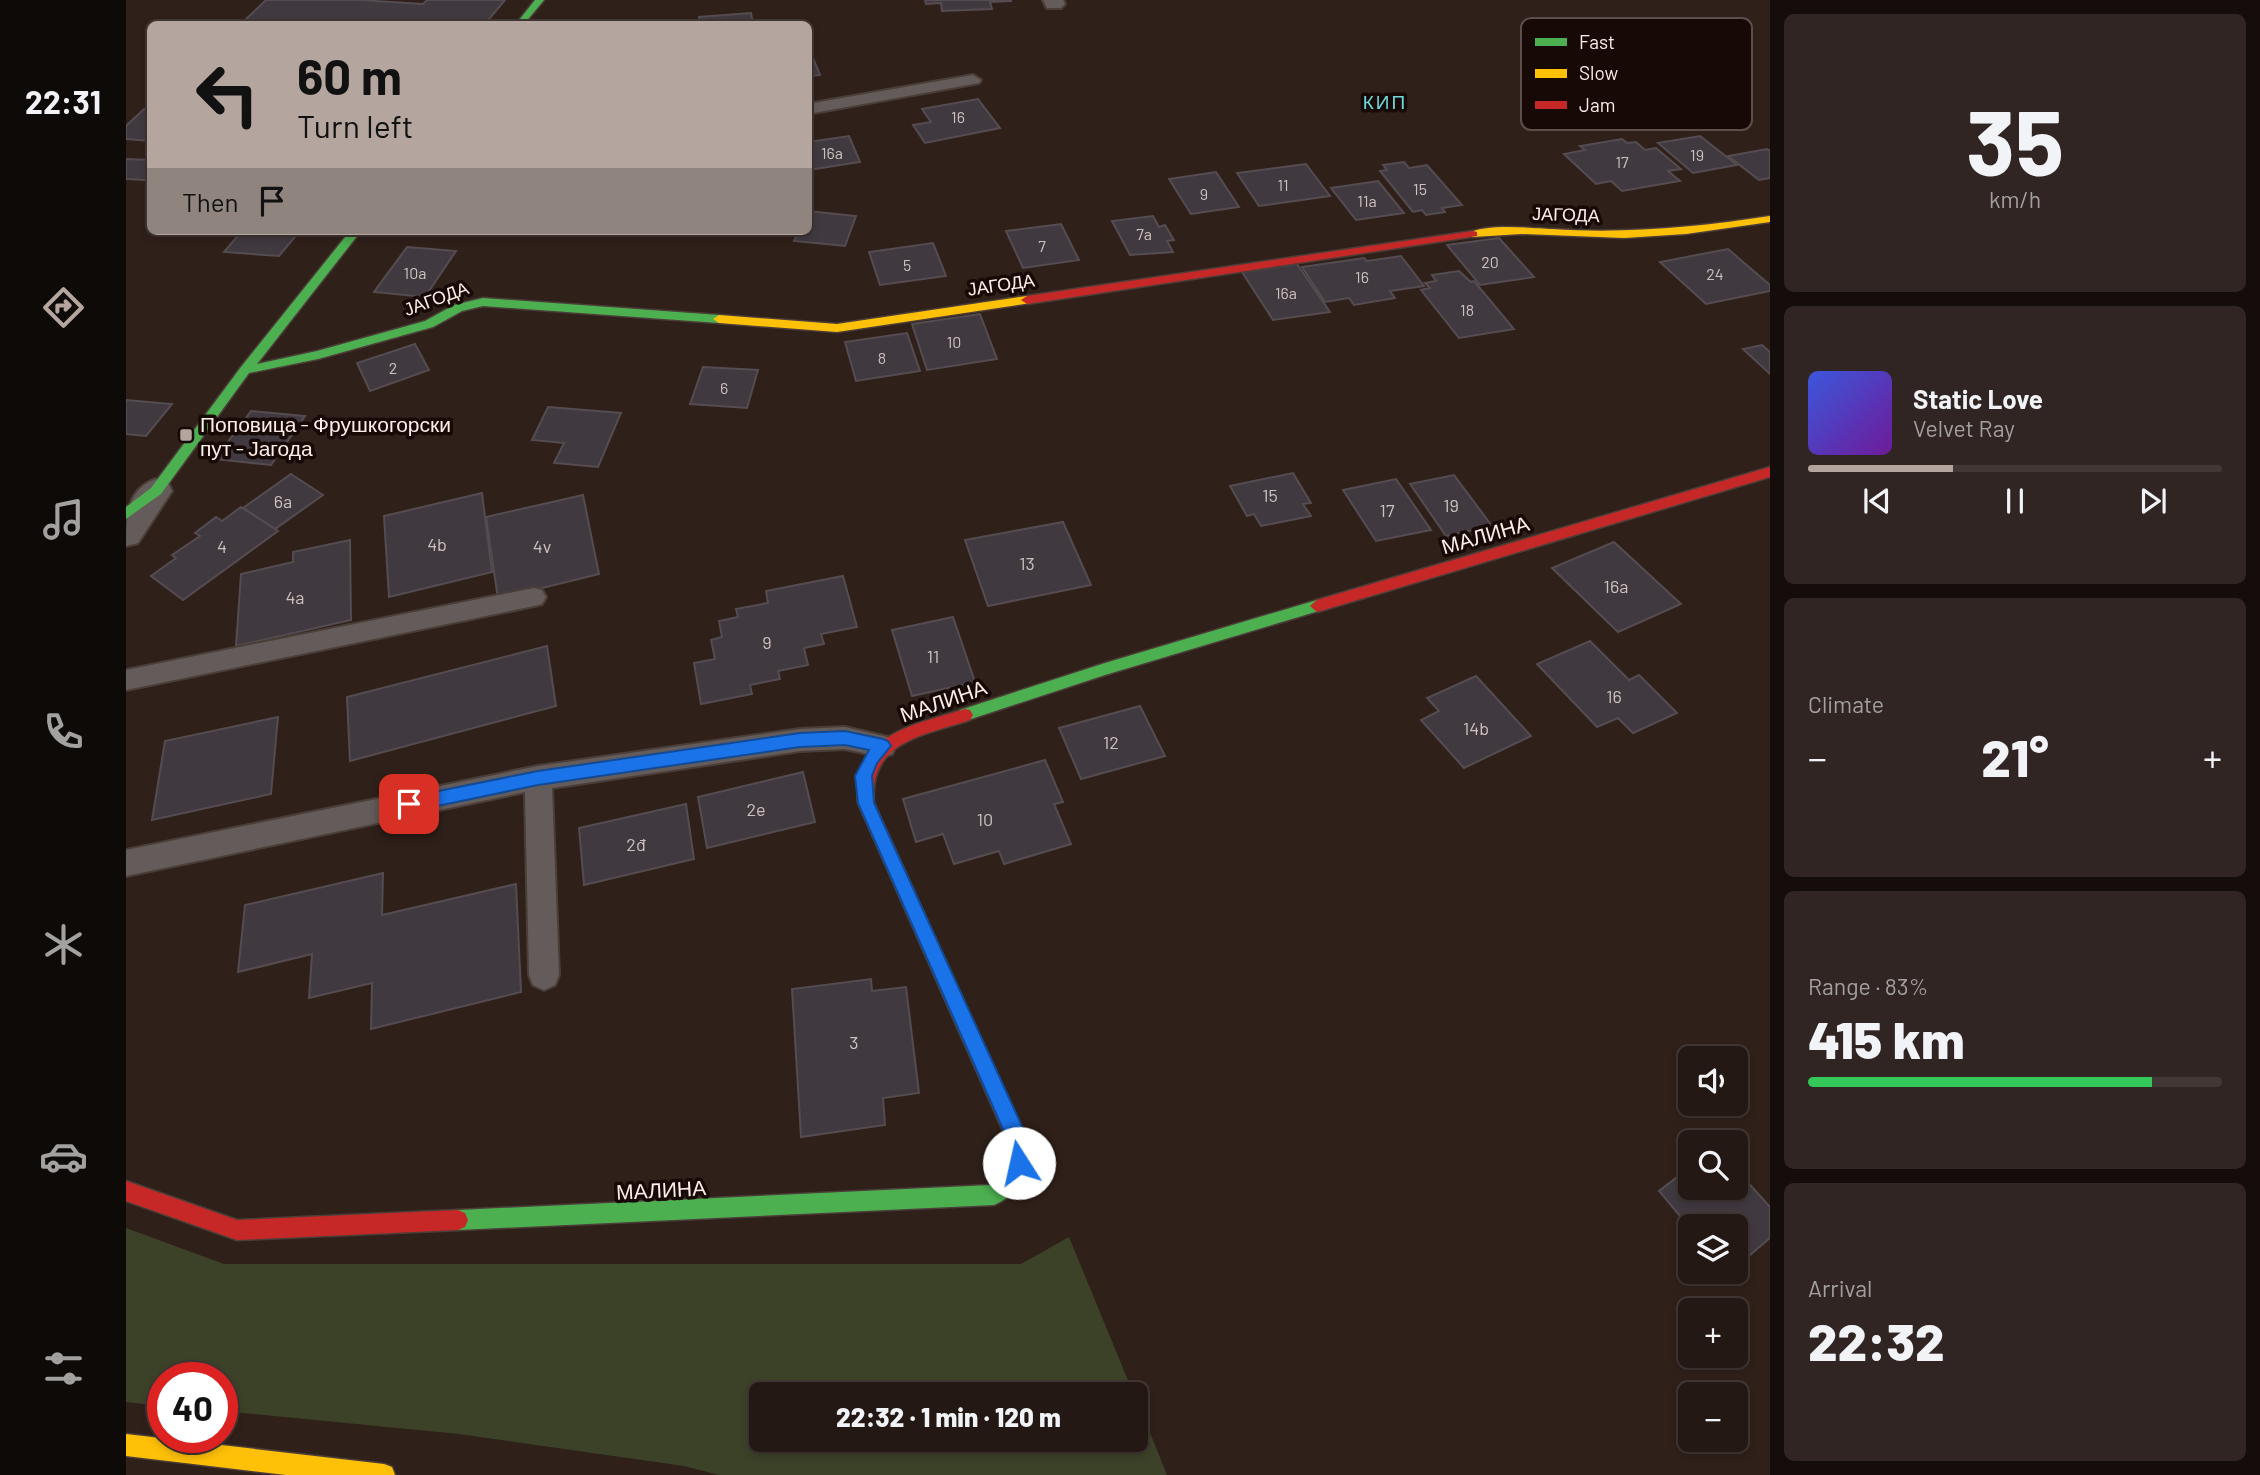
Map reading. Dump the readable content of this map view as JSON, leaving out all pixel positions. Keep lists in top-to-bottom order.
{
  "streets": {
    "street": ["ЈАГОДА", "МАЛИНА"]
  },
  "districts": ["КИП"],
  "places": {
    "transit": ["Поповица - Фрушкогорски пут - Јагода"]
  },
  "house_numbers": [
    "16",
    "16a",
    "19",
    "17",
    "11",
    "15",
    "9",
    "11a",
    "7a",
    "7",
    "20",
    "5",
    "10a",
    "24",
    "16",
    "16a",
    "18",
    "10",
    "8",
    "2",
    "6",
    "15",
    "6a",
    "19",
    "17",
    "4b",
    "4",
    "4v",
    "13",
    "16a",
    "4a",
    "9",
    "11",
    "16",
    "14b",
    "12",
    "2e",
    "10",
    "2đ",
    "3"
  ],
  "legend": ["Fast", "Slow", "Jam"],
  "page": {
    "tabs": "22:31",
    "tile": [
      ["35", "km/h"],
      "Climate",
      ["Range · 83%", "415 km"],
      ["Arrival", "22:32"]
    ],
    "turn": ["60 m", "Turn left"],
    "then": "Then",
    "song": ["Static Love", "Velvet Ray"],
    "heat": ["−", "21°", "+"],
    "map_buttons": ["+", "−"],
    "limit": "40",
    "trip": "22:32 · 1 min · 120 m"
  }
}
